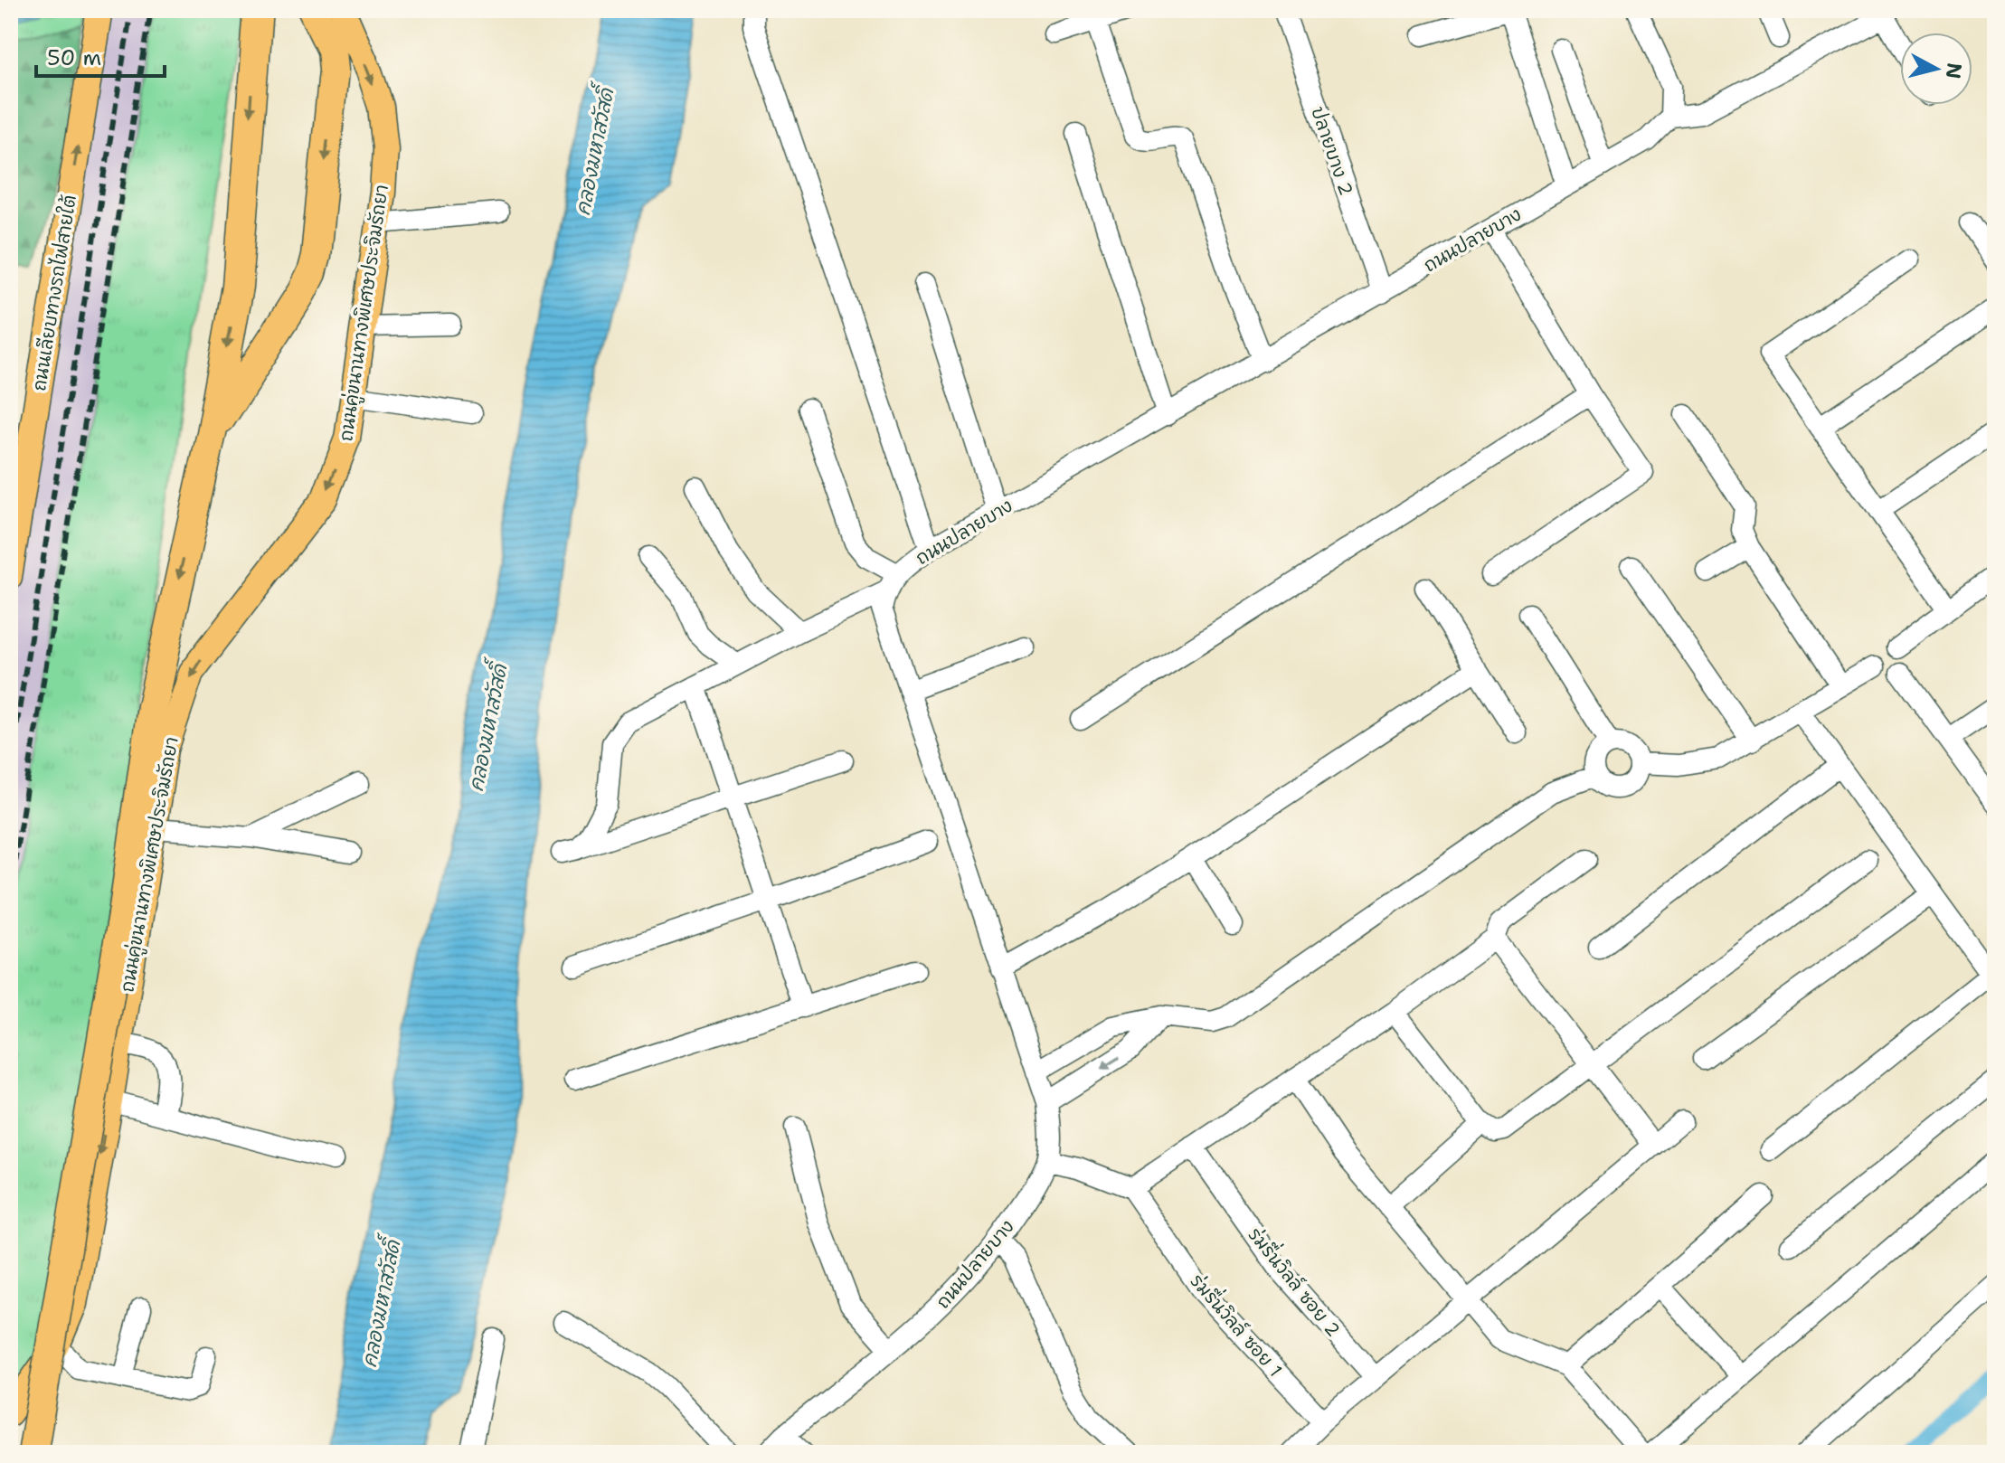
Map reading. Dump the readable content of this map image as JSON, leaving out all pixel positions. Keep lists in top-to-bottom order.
{
  "streets": {
    "main road": ["ถนนเลียบทางรถไฟสายใต้", "ถนนคู่ขนานทางพิเศษประจิมรัถยา"],
    "street": [
      "ปลายบาง 2",
      "ถนนปลายบาง",
      "ร่มรื่นวิลล์ ซอย 2",
      "ร่มรื่นวิลล์ ซอย 1"
    ]
  },
  "crossings": [
    ["ปลายบาง 2", "ถนนปลายบาง"]
  ],
  "one_way": ["ถนนเลียบทางรถไฟสายใต้", "ถนนคู่ขนานทางพิเศษประจิมรัถยา"],
  "water": ["คลองมหาสวัสดิ์"],
  "scale_bar": "50 m",
  "north": "right"
}
